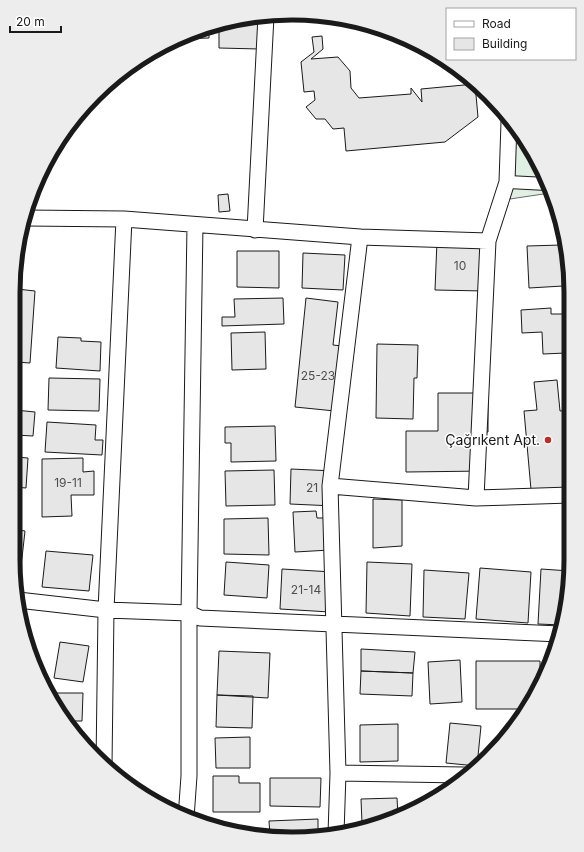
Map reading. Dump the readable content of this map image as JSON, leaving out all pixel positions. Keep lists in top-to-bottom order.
{
  "places": ["Çağrıkent Apt."],
  "house_numbers": [
    "10",
    "25-23",
    "19-11",
    "21",
    "21-14"
  ],
  "legend": ["Road", "Building"],
  "scale_bar": "20 m"
}
